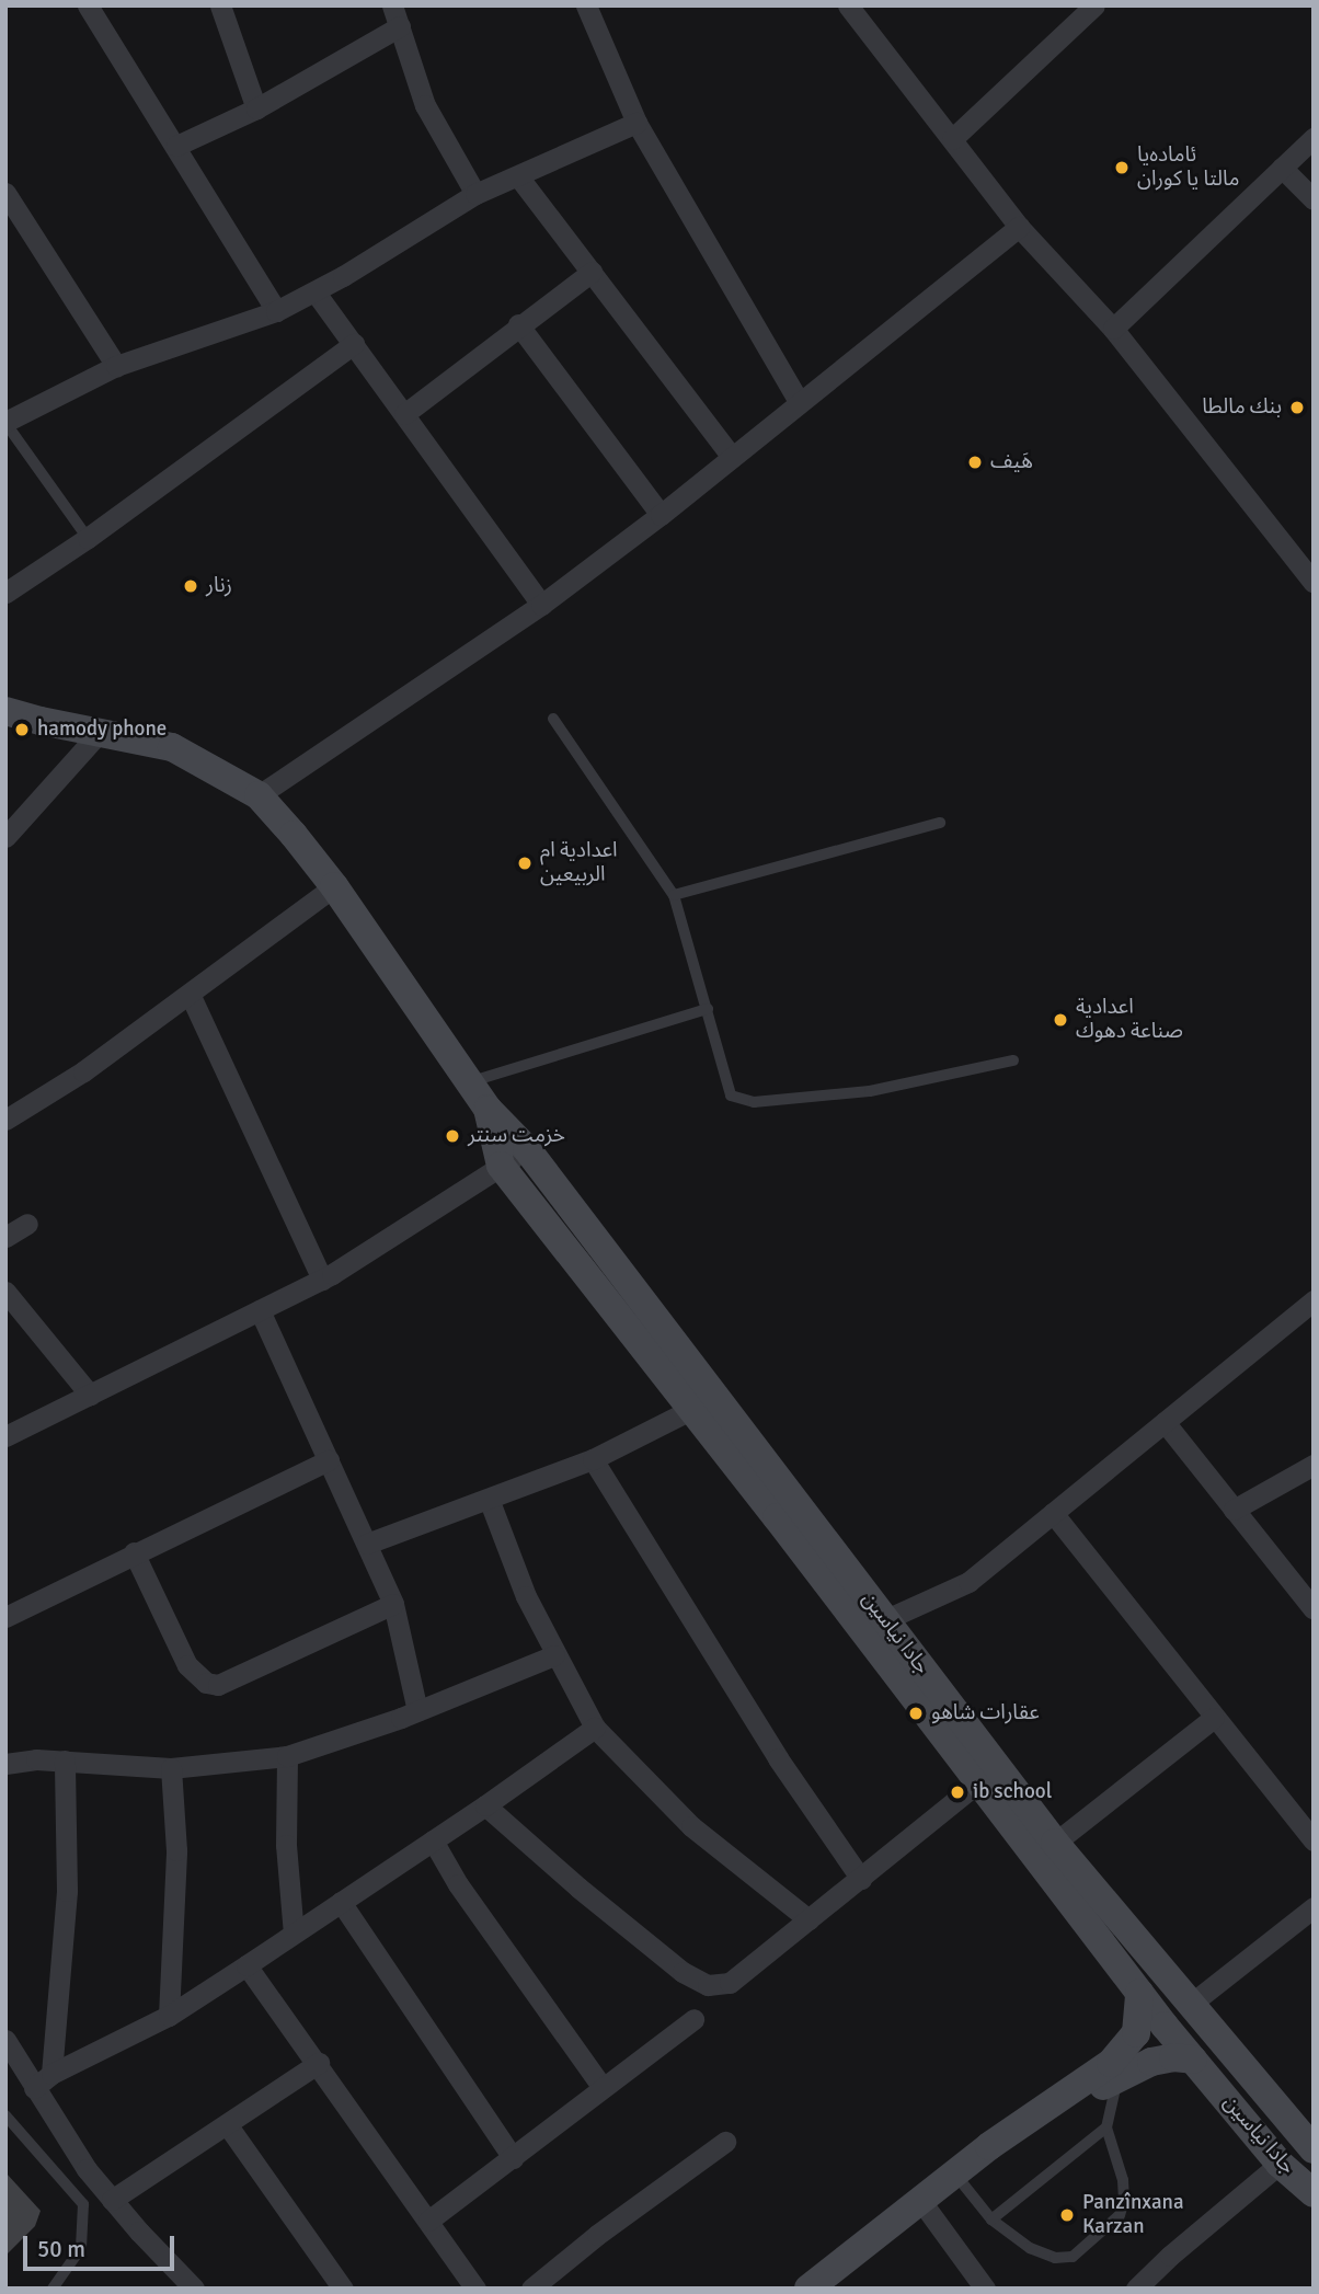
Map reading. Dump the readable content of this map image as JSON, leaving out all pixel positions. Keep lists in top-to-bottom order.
{
  "streets": {
    "street": ["جادا نیاسین"]
  },
  "places": [
    "ئامادەيا مالتا يا كوران",
    "بنك مالطا",
    "هَيف",
    "زنار",
    "hamody phone",
    "اعدادية ام الربيعين",
    "اعدادية صناعة دهوك",
    "خزمت سنتر",
    "عقارات شاهو",
    "ib school",
    "Panzînxana Karzan"
  ],
  "scale_bar": "50 m"
}
